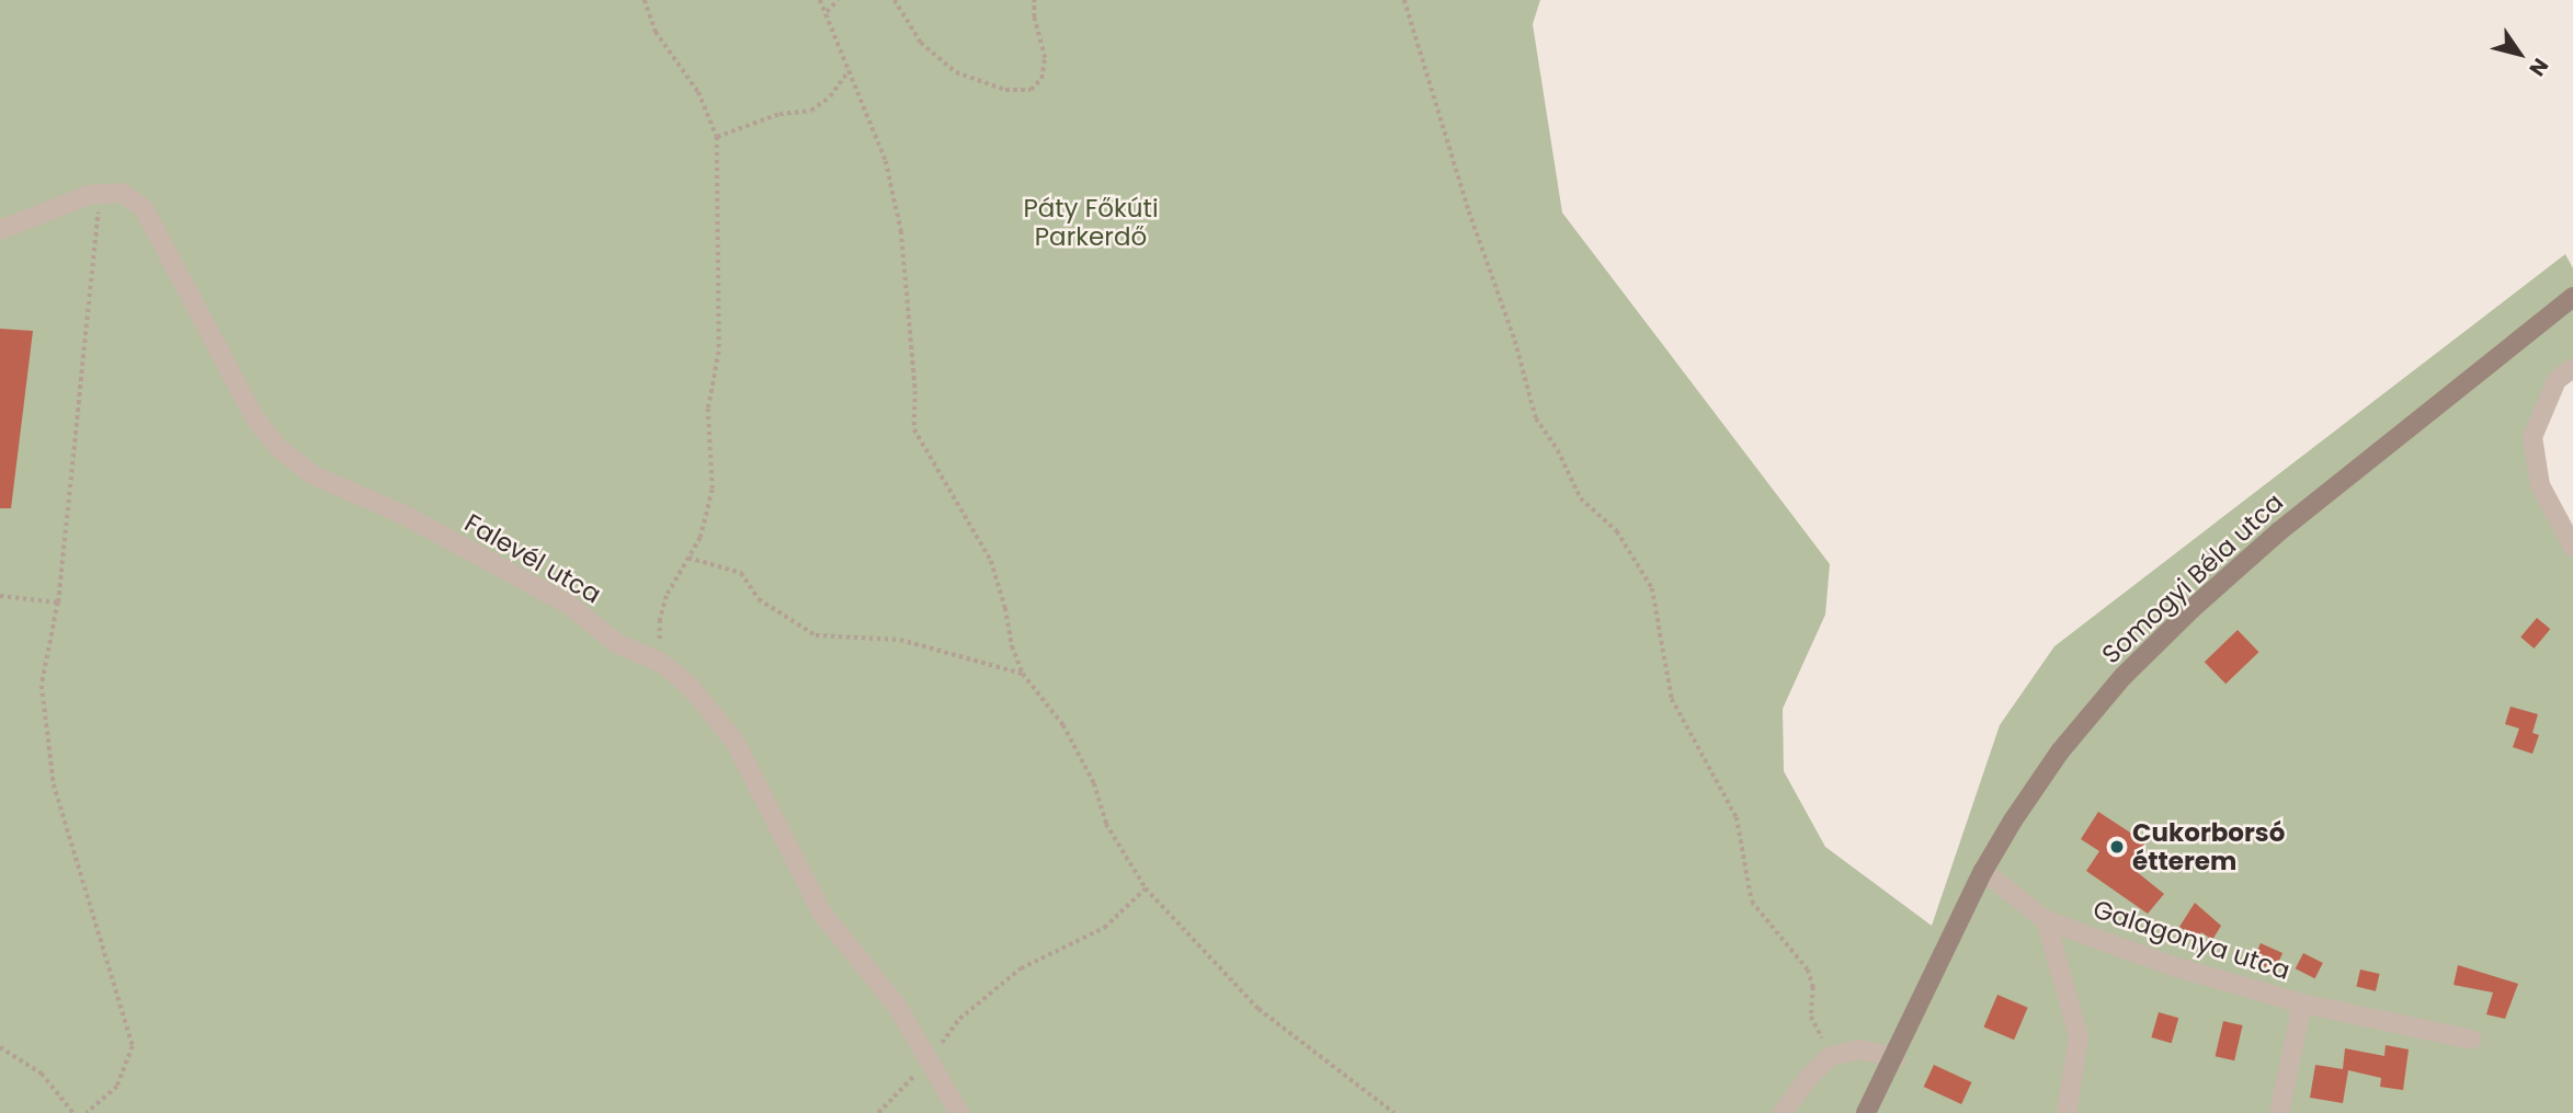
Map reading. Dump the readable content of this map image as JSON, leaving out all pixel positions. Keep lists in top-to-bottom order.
{
  "streets": {
    "main road": ["Somogyi Béla utca"],
    "street": ["Falevél utca", "Galagonya utca"]
  },
  "crossings": [
    ["Somogyi Béla utca", "Galagonya utca"]
  ],
  "parks": ["Páty Főkúti Parkerdő"],
  "places": ["Cukorborsó étterem"],
  "north": "bottom right"
}
